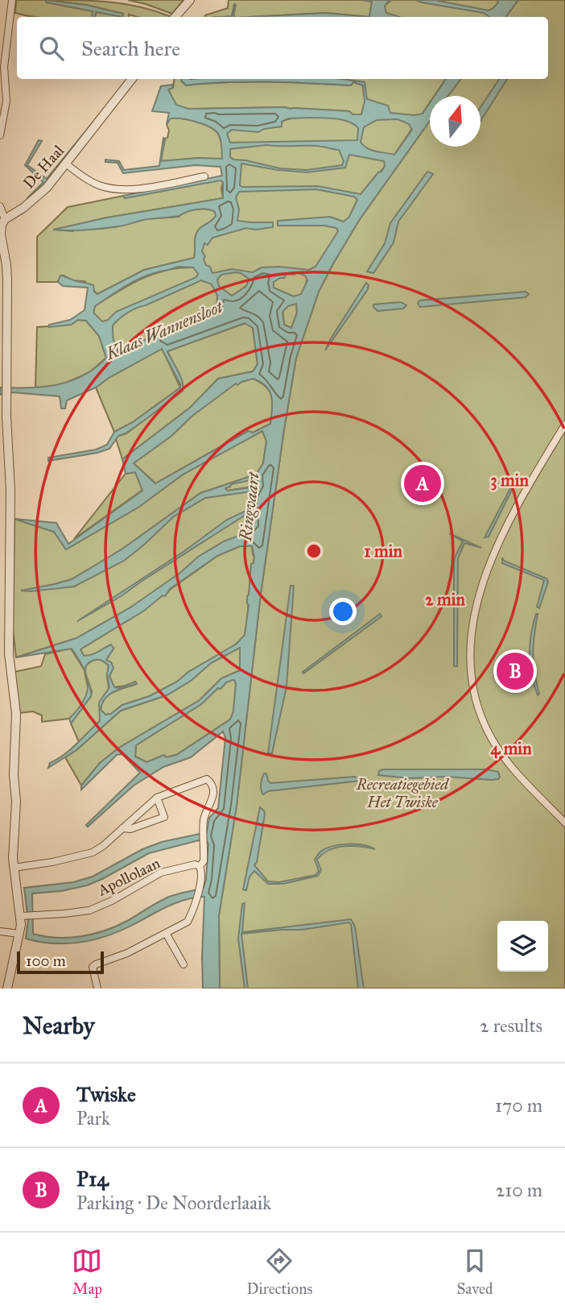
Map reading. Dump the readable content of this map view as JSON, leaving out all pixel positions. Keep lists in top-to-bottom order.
{
  "streets": {
    "street": ["De Haal", "Apollolaan"]
  },
  "water": ["Klaas Wannensloot", "Ringvaart"],
  "parks": ["Recreatiegebied Het Twiske"],
  "scale_bar": "100 m",
  "north": "top",
  "page": {
    "search": "Search here",
    "pins": ["A", "B"],
    "scale": "100 m",
    "heading": ["Nearby", "2 results"],
    "list": [
      {
        "mark": "A",
        "name": "Twiske",
        "note": "Park",
        "value": "170 m"
      },
      {
        "mark": "B",
        "name": "P14",
        "note": "Parking · De Noorderlaaik",
        "value": "210 m"
      }
    ],
    "nav": ["Map", "Directions", "Saved"]
  },
  "rings": [
    "3 min",
    "1 min",
    "2 min",
    "4 min"
  ]
}
